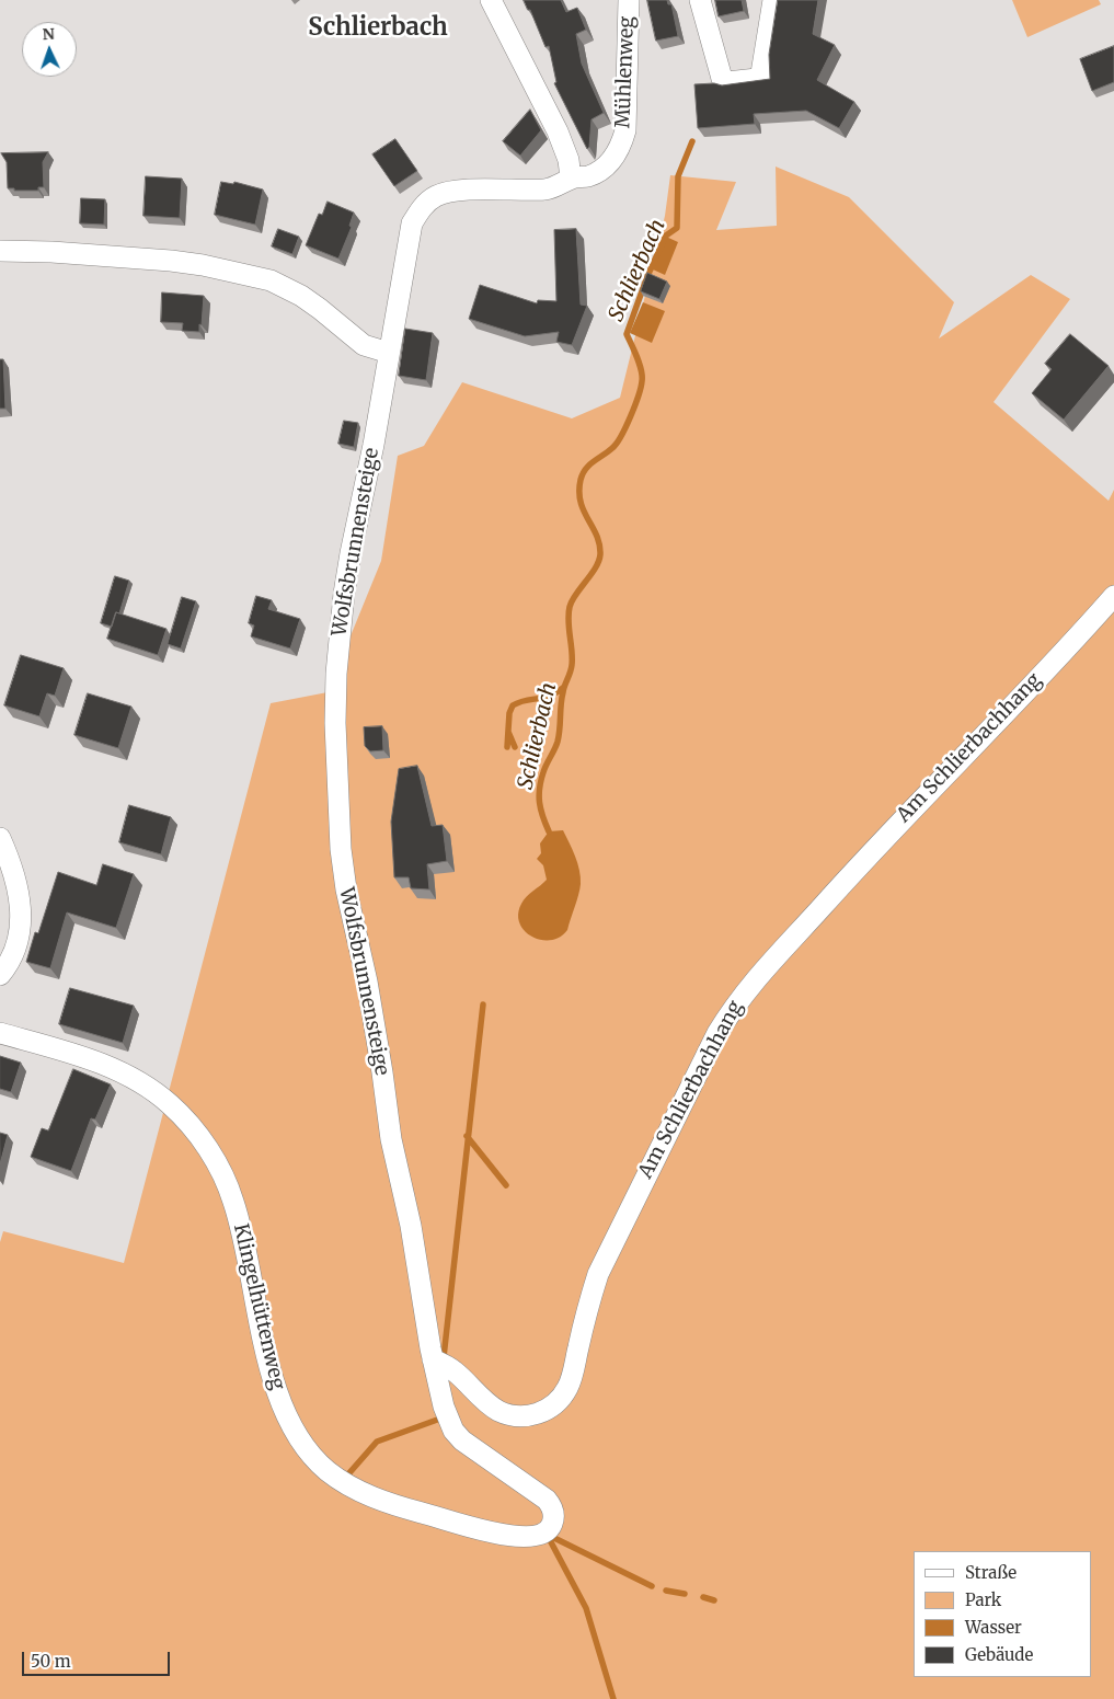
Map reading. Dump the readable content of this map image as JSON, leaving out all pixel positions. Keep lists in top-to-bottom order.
{
  "streets": {
    "street": [
      "Mühlenweg",
      "Wolfsbrunnensteige",
      "Am Schlierbachhang",
      "Klingelhüttenweg"
    ]
  },
  "crossings": [
    ["Mühlenweg", "Wolfsbrunnensteige"],
    ["Wolfsbrunnensteige", "Am Schlierbachhang"],
    ["Wolfsbrunnensteige", "Klingelhüttenweg"],
    ["Am Schlierbachhang", "Klingelhüttenweg"]
  ],
  "districts": ["Schlierbach"],
  "water": ["Schlierbach"],
  "legend": [
    "Straße",
    "Park",
    "Wasser",
    "Gebäude"
  ],
  "scale_bar": "50 m",
  "north": "top"
}
